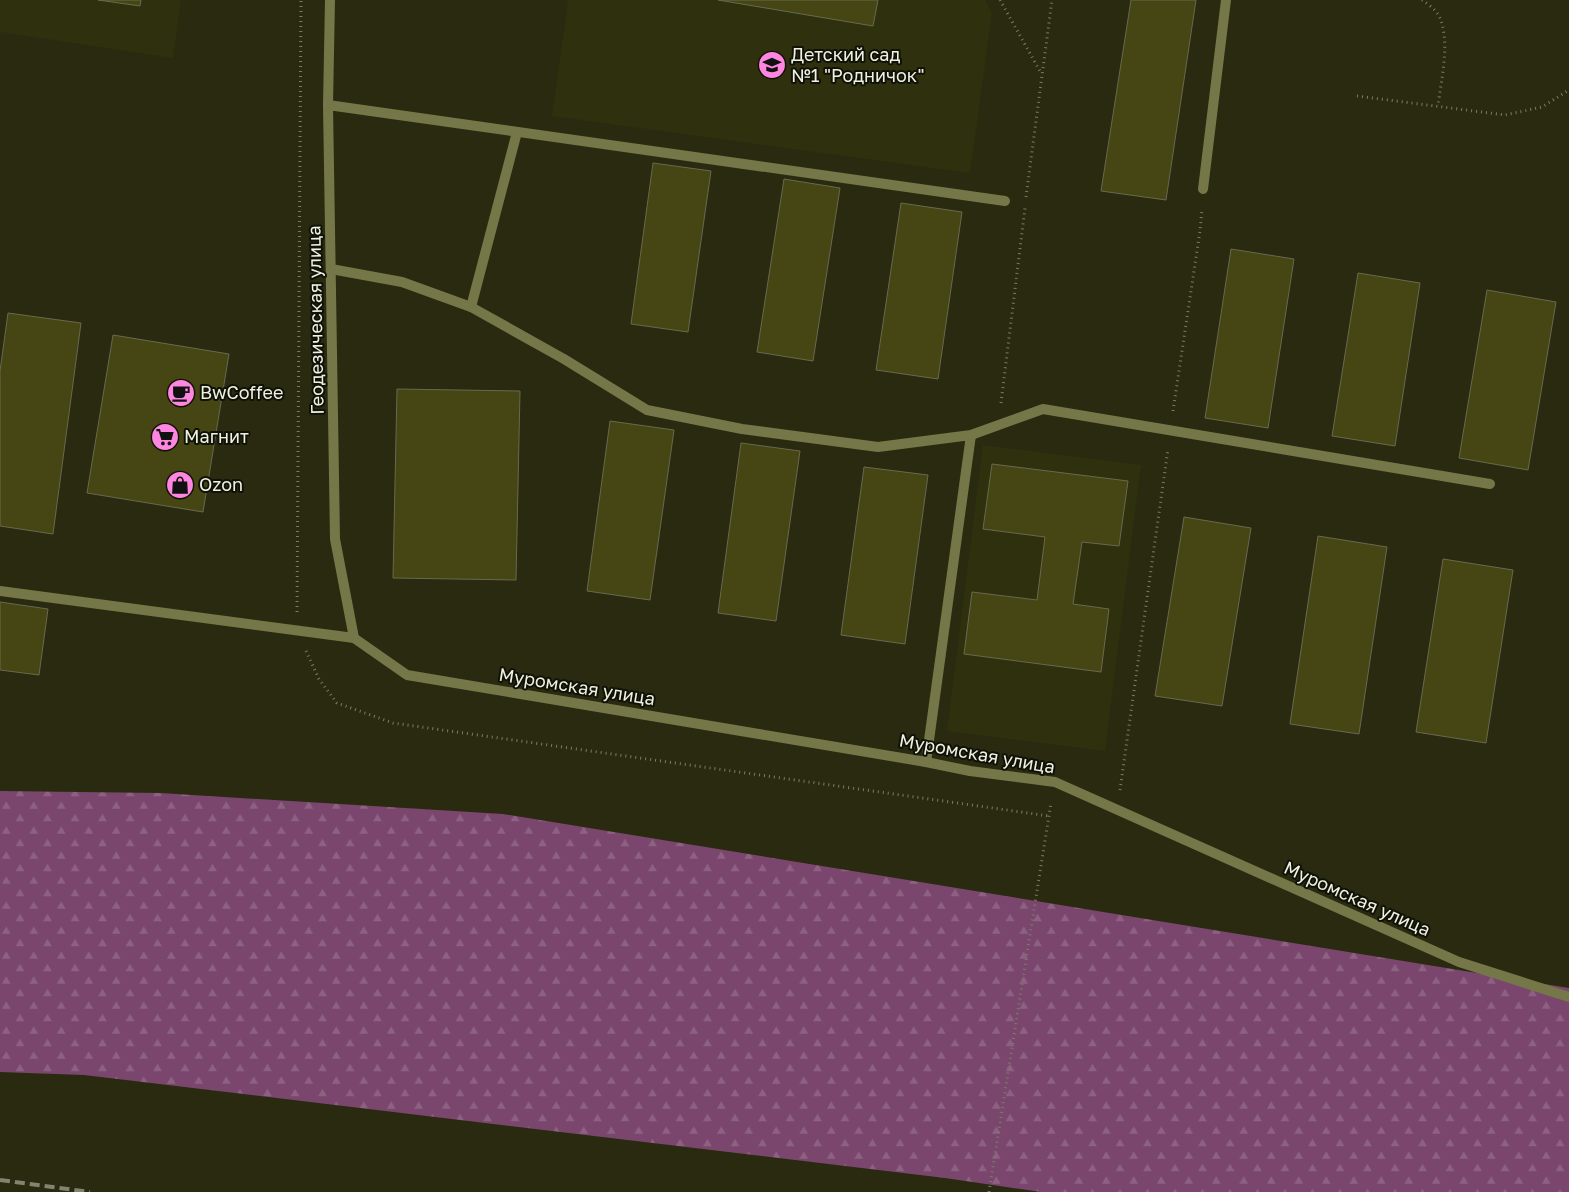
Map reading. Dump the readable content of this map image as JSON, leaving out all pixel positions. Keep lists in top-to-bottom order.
{
  "streets": {
    "street": ["Геодезическая улица", "Муромская улица"]
  },
  "crossings": [
    ["Геодезическая улица", "Муромская улица"]
  ],
  "places": {
    "school or university": ["Детский сад №1 \"Родничок\""],
    "cafe": ["BwCoffee"],
    "supermarket": ["Магнит"],
    "shop": ["Ozon"]
  }
}
